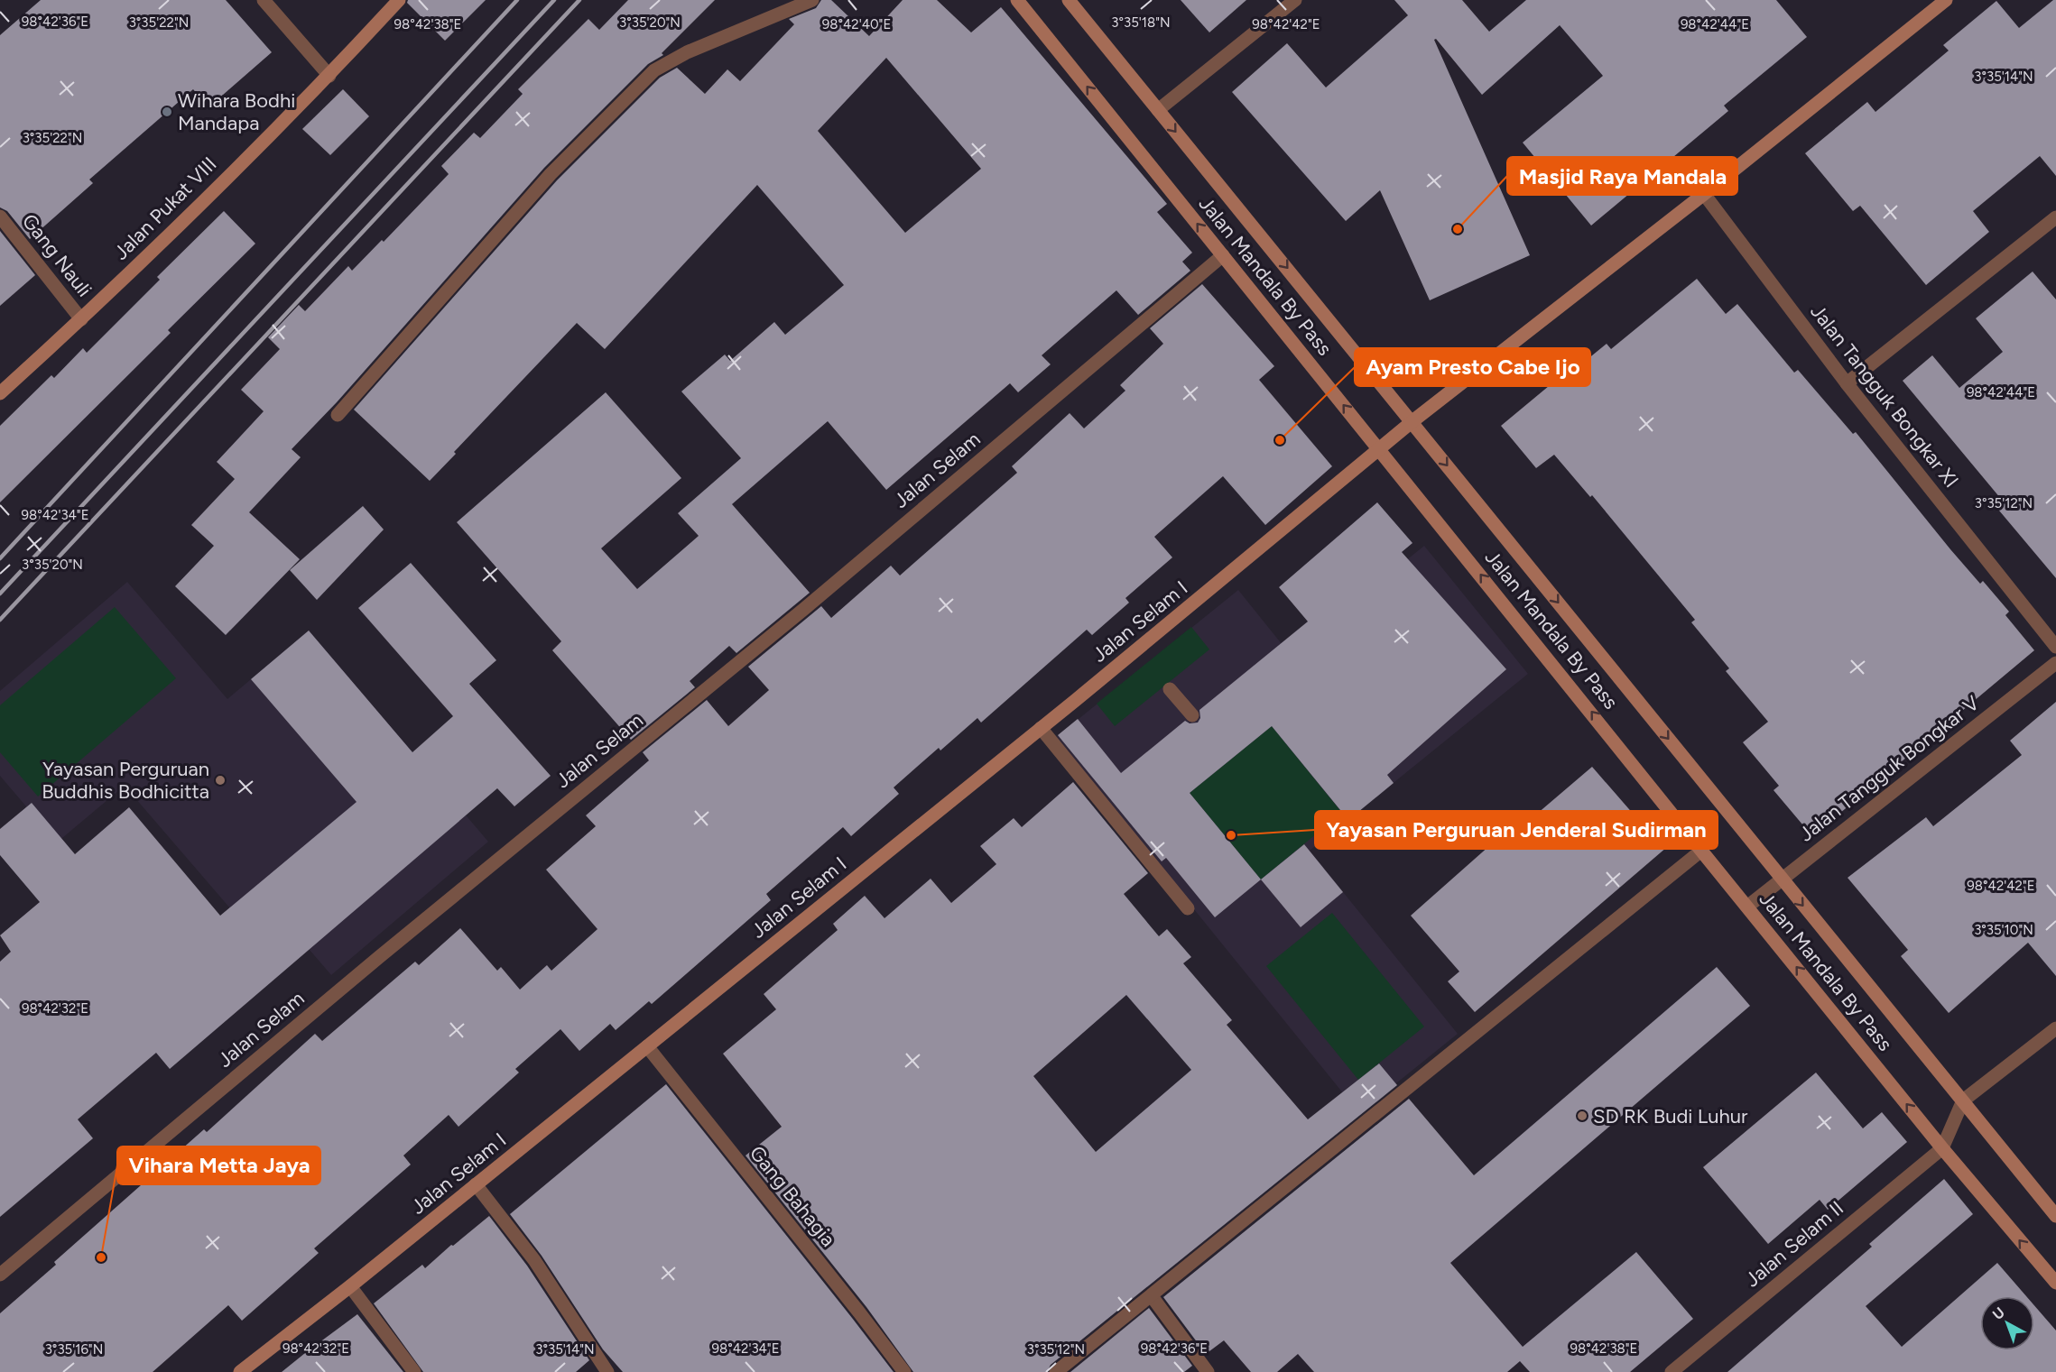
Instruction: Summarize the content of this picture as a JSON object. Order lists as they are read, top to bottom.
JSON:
{
  "streets": {
    "street": [
      "Jalan Pukat VIII",
      "Gang Nauli",
      "Jalan Mandala By Pass",
      "Jalan Tangguk Bongkar XI",
      "Jalan Selam",
      "Jalan Selam I",
      "Jalan Tangguk Bongkar V",
      "Gang Bahagia",
      "Jalan Selam II"
    ]
  },
  "crossings": [
    ["Jalan Pukat VIII", "Gang Nauli"],
    ["Jalan Mandala By Pass", "Jalan Selam"],
    ["Jalan Mandala By Pass", "Jalan Selam I"],
    ["Jalan Mandala By Pass", "Jalan Tangguk Bongkar V"],
    ["Jalan Mandala By Pass", "Jalan Selam II"],
    ["Jalan Tangguk Bongkar XI", "Jalan Selam I"],
    ["Jalan Selam I", "Gang Bahagia"]
  ],
  "places": [
    "Wihara Bodhi Mandapa",
    "Masjid Raya Mandala",
    "Ayam Presto Cabe Ijo",
    "Yayasan Perguruan Buddhis Bodhicitta",
    "Yayasan Perguruan Jenderal Sudirman",
    "SD RK Budi Luhur",
    "Vihara Metta Jaya"
  ],
  "north": "top left",
  "coordinates": [
    "98°42'36\"E",
    "3°35'22\"N",
    "3°35'20\"N",
    "3°35'18\"N",
    "98°42'38\"E",
    "98°42'40\"E",
    "98°42'42\"E",
    "98°42'44\"E",
    "3°35'14\"N",
    "3°35'12\"N",
    "98°42'34\"E",
    "3°35'10\"N",
    "98°42'32\"E",
    "3°35'16\"N"
  ]
}
